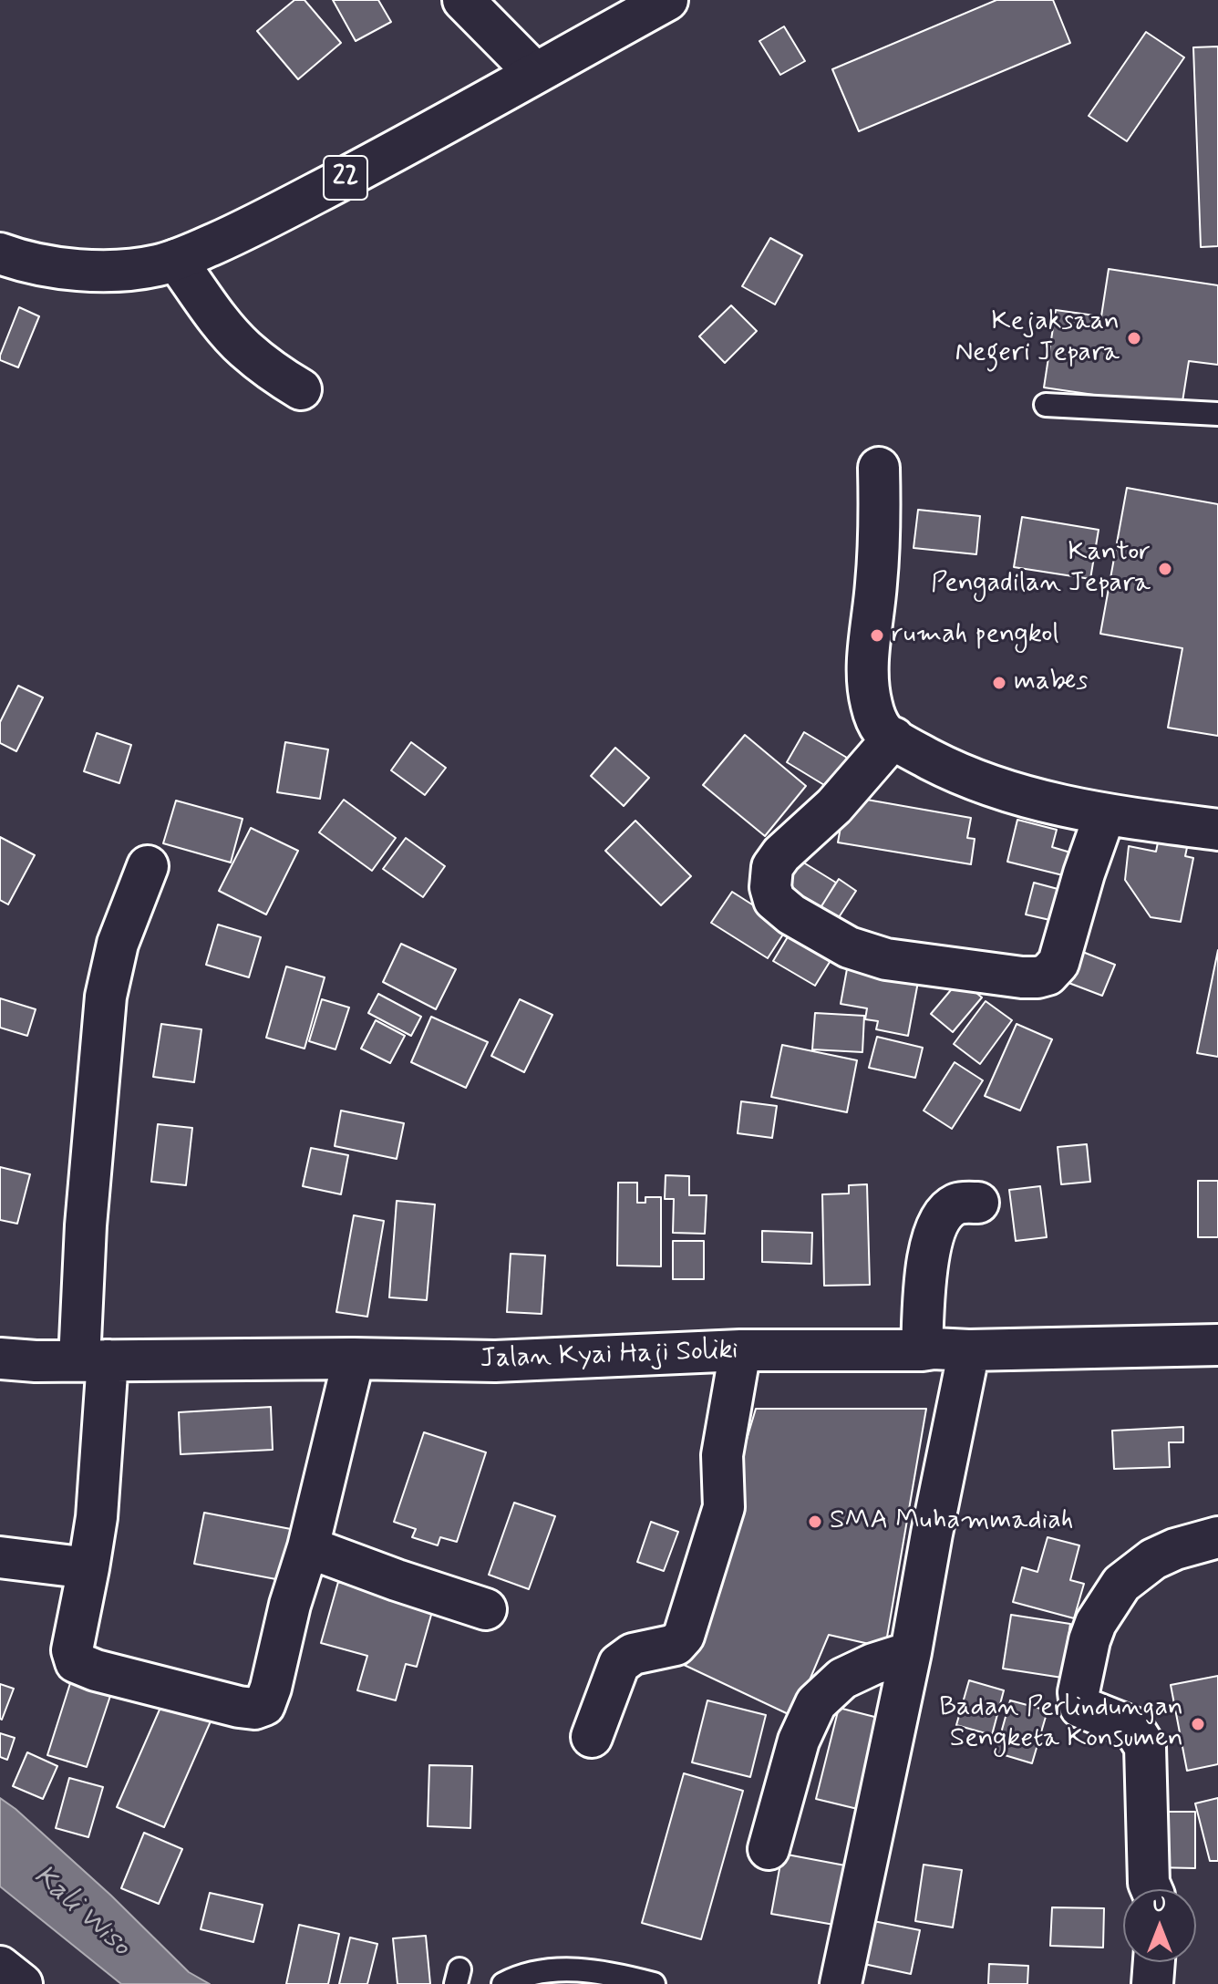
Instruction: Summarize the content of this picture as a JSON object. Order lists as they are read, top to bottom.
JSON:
{
  "streets": {
    "main road": ["22", "Jalan Kyai Haji Soliki"]
  },
  "water": ["Kali Wiso"],
  "places": [
    "Kejaksaan Negeri Jepara",
    "Kantor Pengadilan Jepara",
    "rumah pengkol",
    "mabes",
    "SMA Muhammadiah",
    "Badan Perlindungan Sengketa Konsumen"
  ],
  "north": "top"
}
